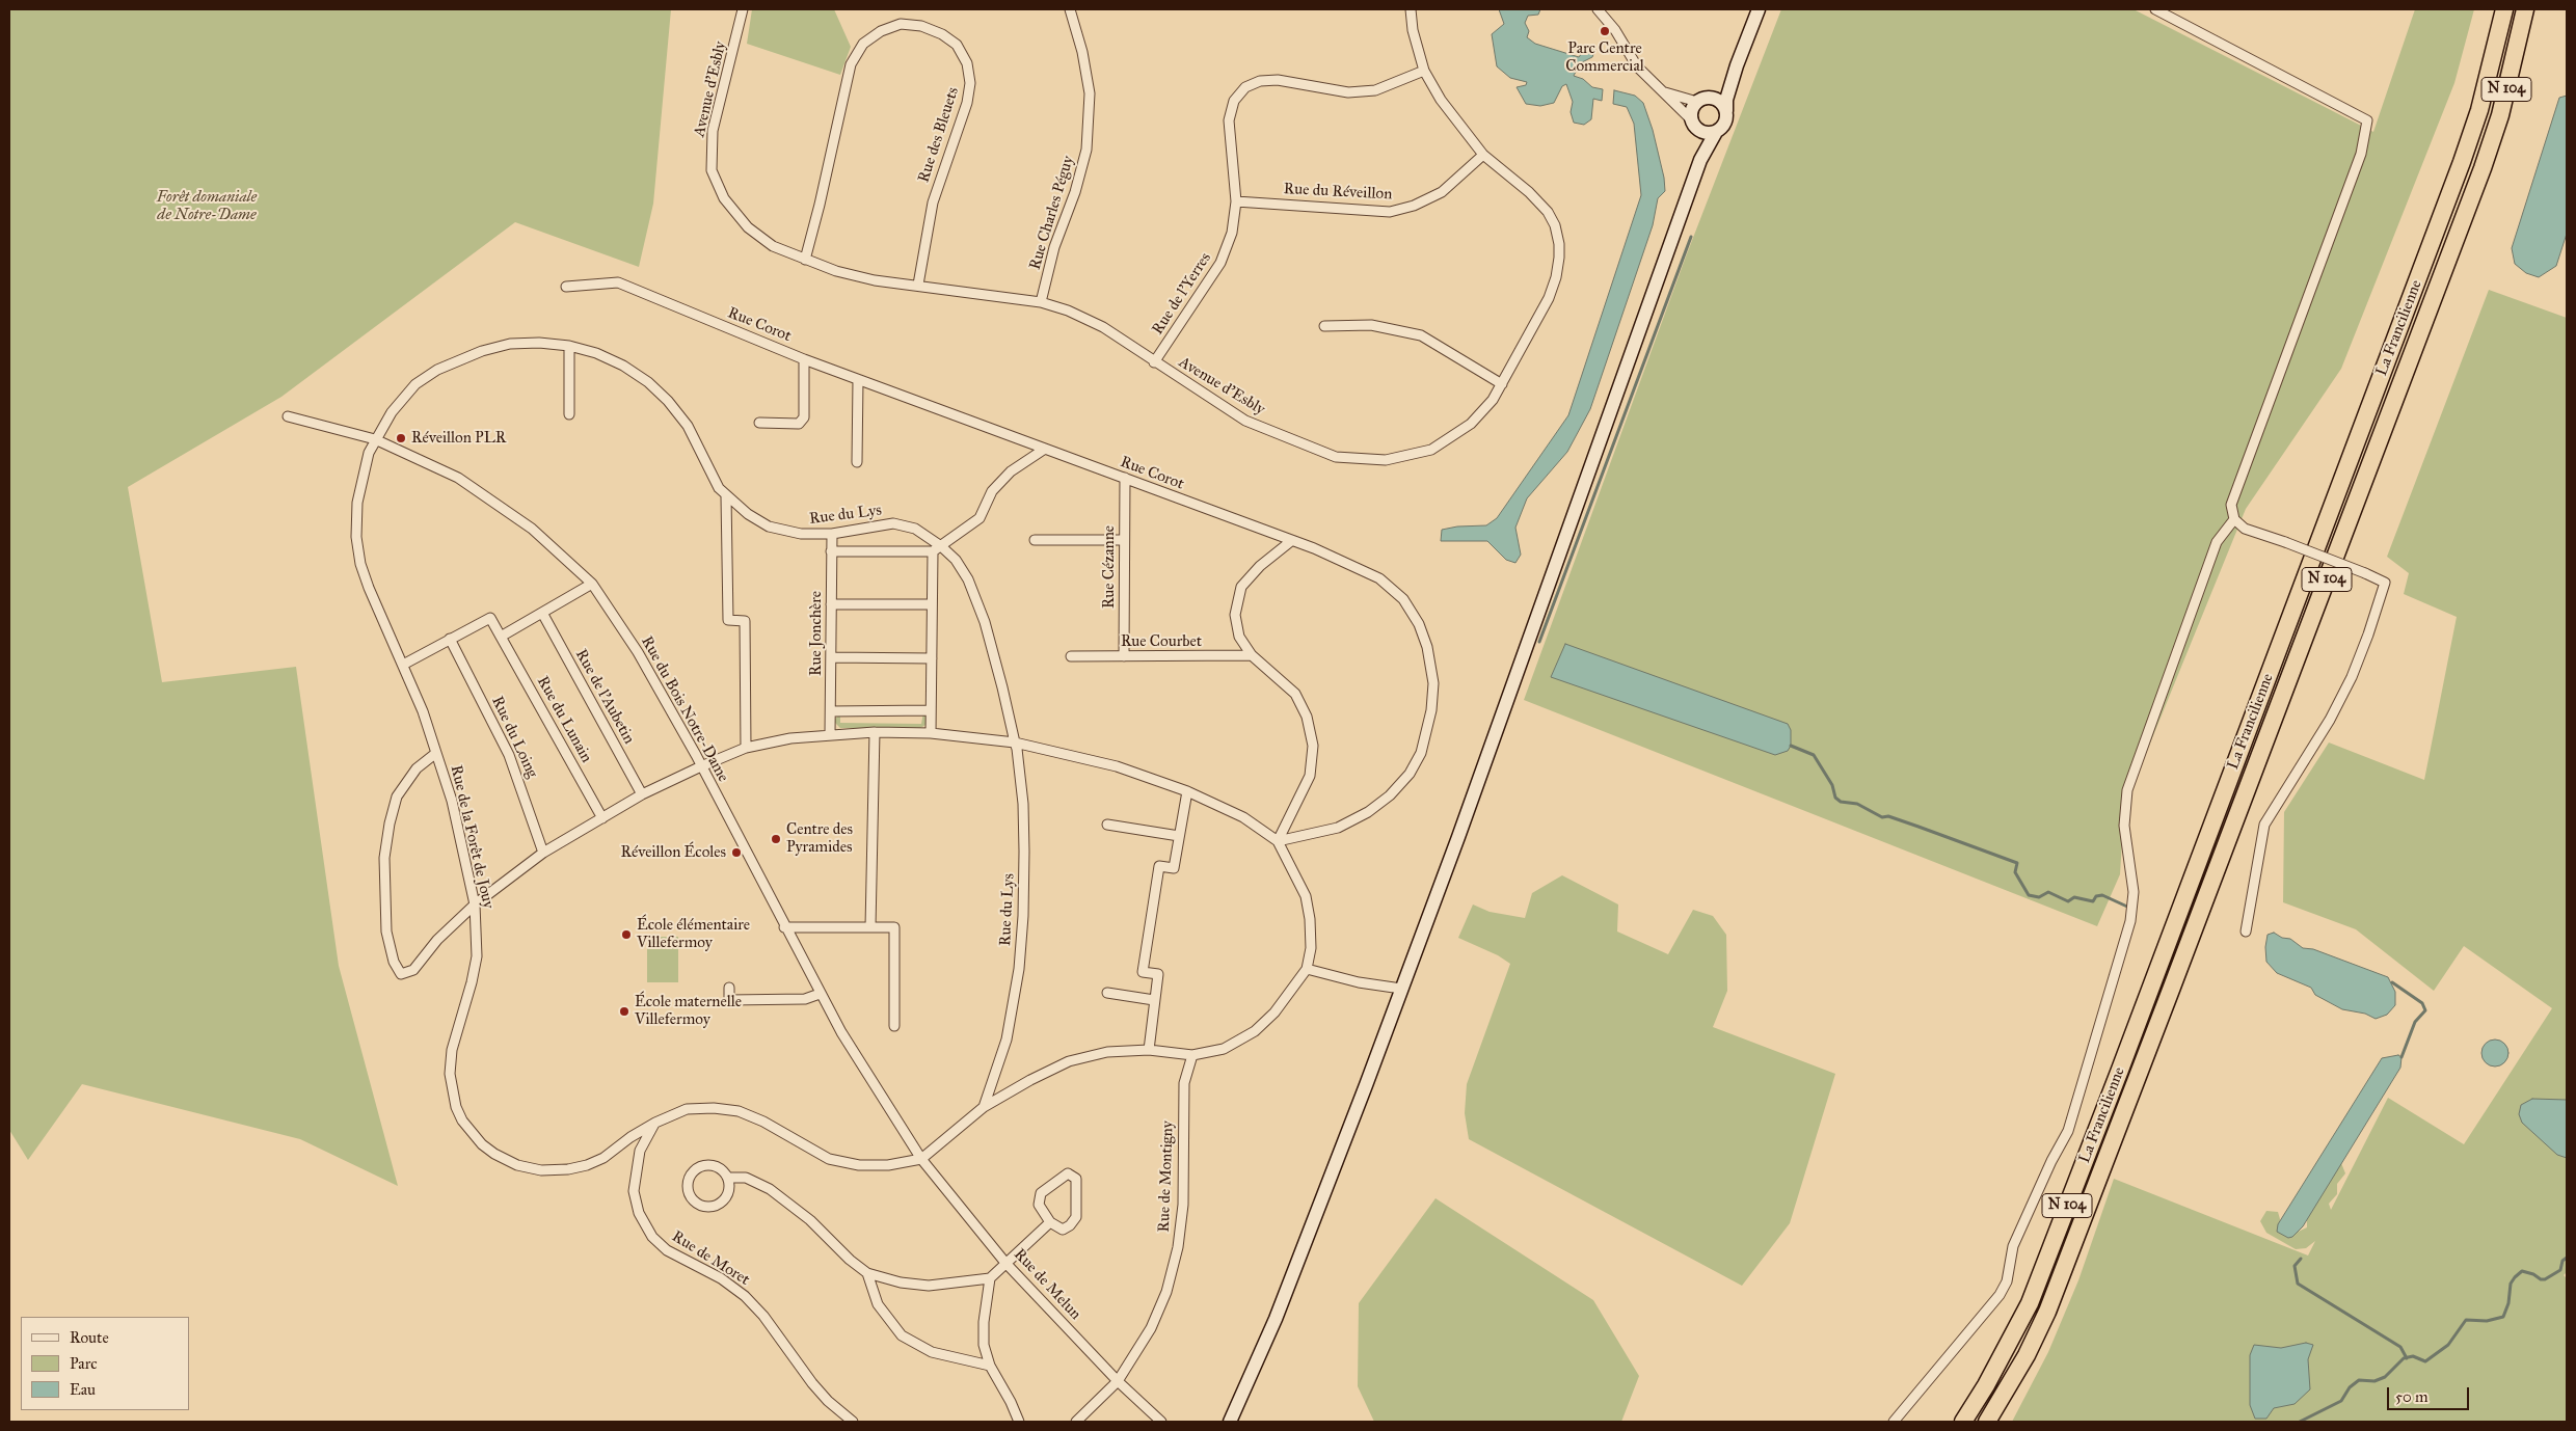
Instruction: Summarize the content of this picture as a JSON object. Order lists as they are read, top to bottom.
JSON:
{
  "streets": {
    "highway": ["N 104", "La Francilienne"],
    "street": [
      "Avenue d'Esbly",
      "Rue des Bleuets",
      "Rue du Réveillon",
      "Rue Charles Péguy",
      "Rue de l'Yerres",
      "Rue Corot",
      "Rue du Lys",
      "Rue Cézanne",
      "Rue Jonchère",
      "Rue Courbet",
      "Rue de l'Aubetin",
      "Rue du Bois Notre-Dame",
      "Rue du Lunain",
      "Rue du Loing",
      "Rue de la Forêt de Jouy",
      "Rue de Montigny",
      "Rue de Moret",
      "Rue de Melun"
    ]
  },
  "crossings": [
    ["Avenue d'Esbly", "Rue des Bleuets"],
    ["Avenue d'Esbly", "Rue du Réveillon"],
    ["Avenue d'Esbly", "Rue Charles Péguy"],
    ["Avenue d'Esbly", "Rue de l'Yerres"],
    ["Rue du Réveillon", "Rue de l'Yerres"],
    ["Rue Corot", "Rue Cézanne"],
    ["Rue du Lys", "Rue Jonchère"],
    ["Rue du Lys", "Rue du Bois Notre-Dame"],
    ["Rue du Lys", "Rue de la Forêt de Jouy"],
    ["Rue Cézanne", "Rue Courbet"],
    ["Rue du Bois Notre-Dame", "Rue de la Forêt de Jouy"],
    ["Rue du Bois Notre-Dame", "Rue de Melun"],
    ["Rue du Lunain", "Rue du Loing"],
    ["Rue de la Forêt de Jouy", "Rue de Moret"],
    ["Rue de la Forêt de Jouy", "Rue de Melun"],
    ["Rue de Montigny", "Rue de Melun"]
  ],
  "parks": ["Forêt domaniale de Notre-Dame"],
  "places": [
    "Parc Centre Commercial",
    "Réveillon PLR",
    "Centre des Pyramides",
    "Réveillon Écoles",
    "École élémentaire Villefermoy",
    "École maternelle Villefermoy"
  ],
  "legend": ["Route", "Parc", "Eau"],
  "scale_bar": "50 m"
}
